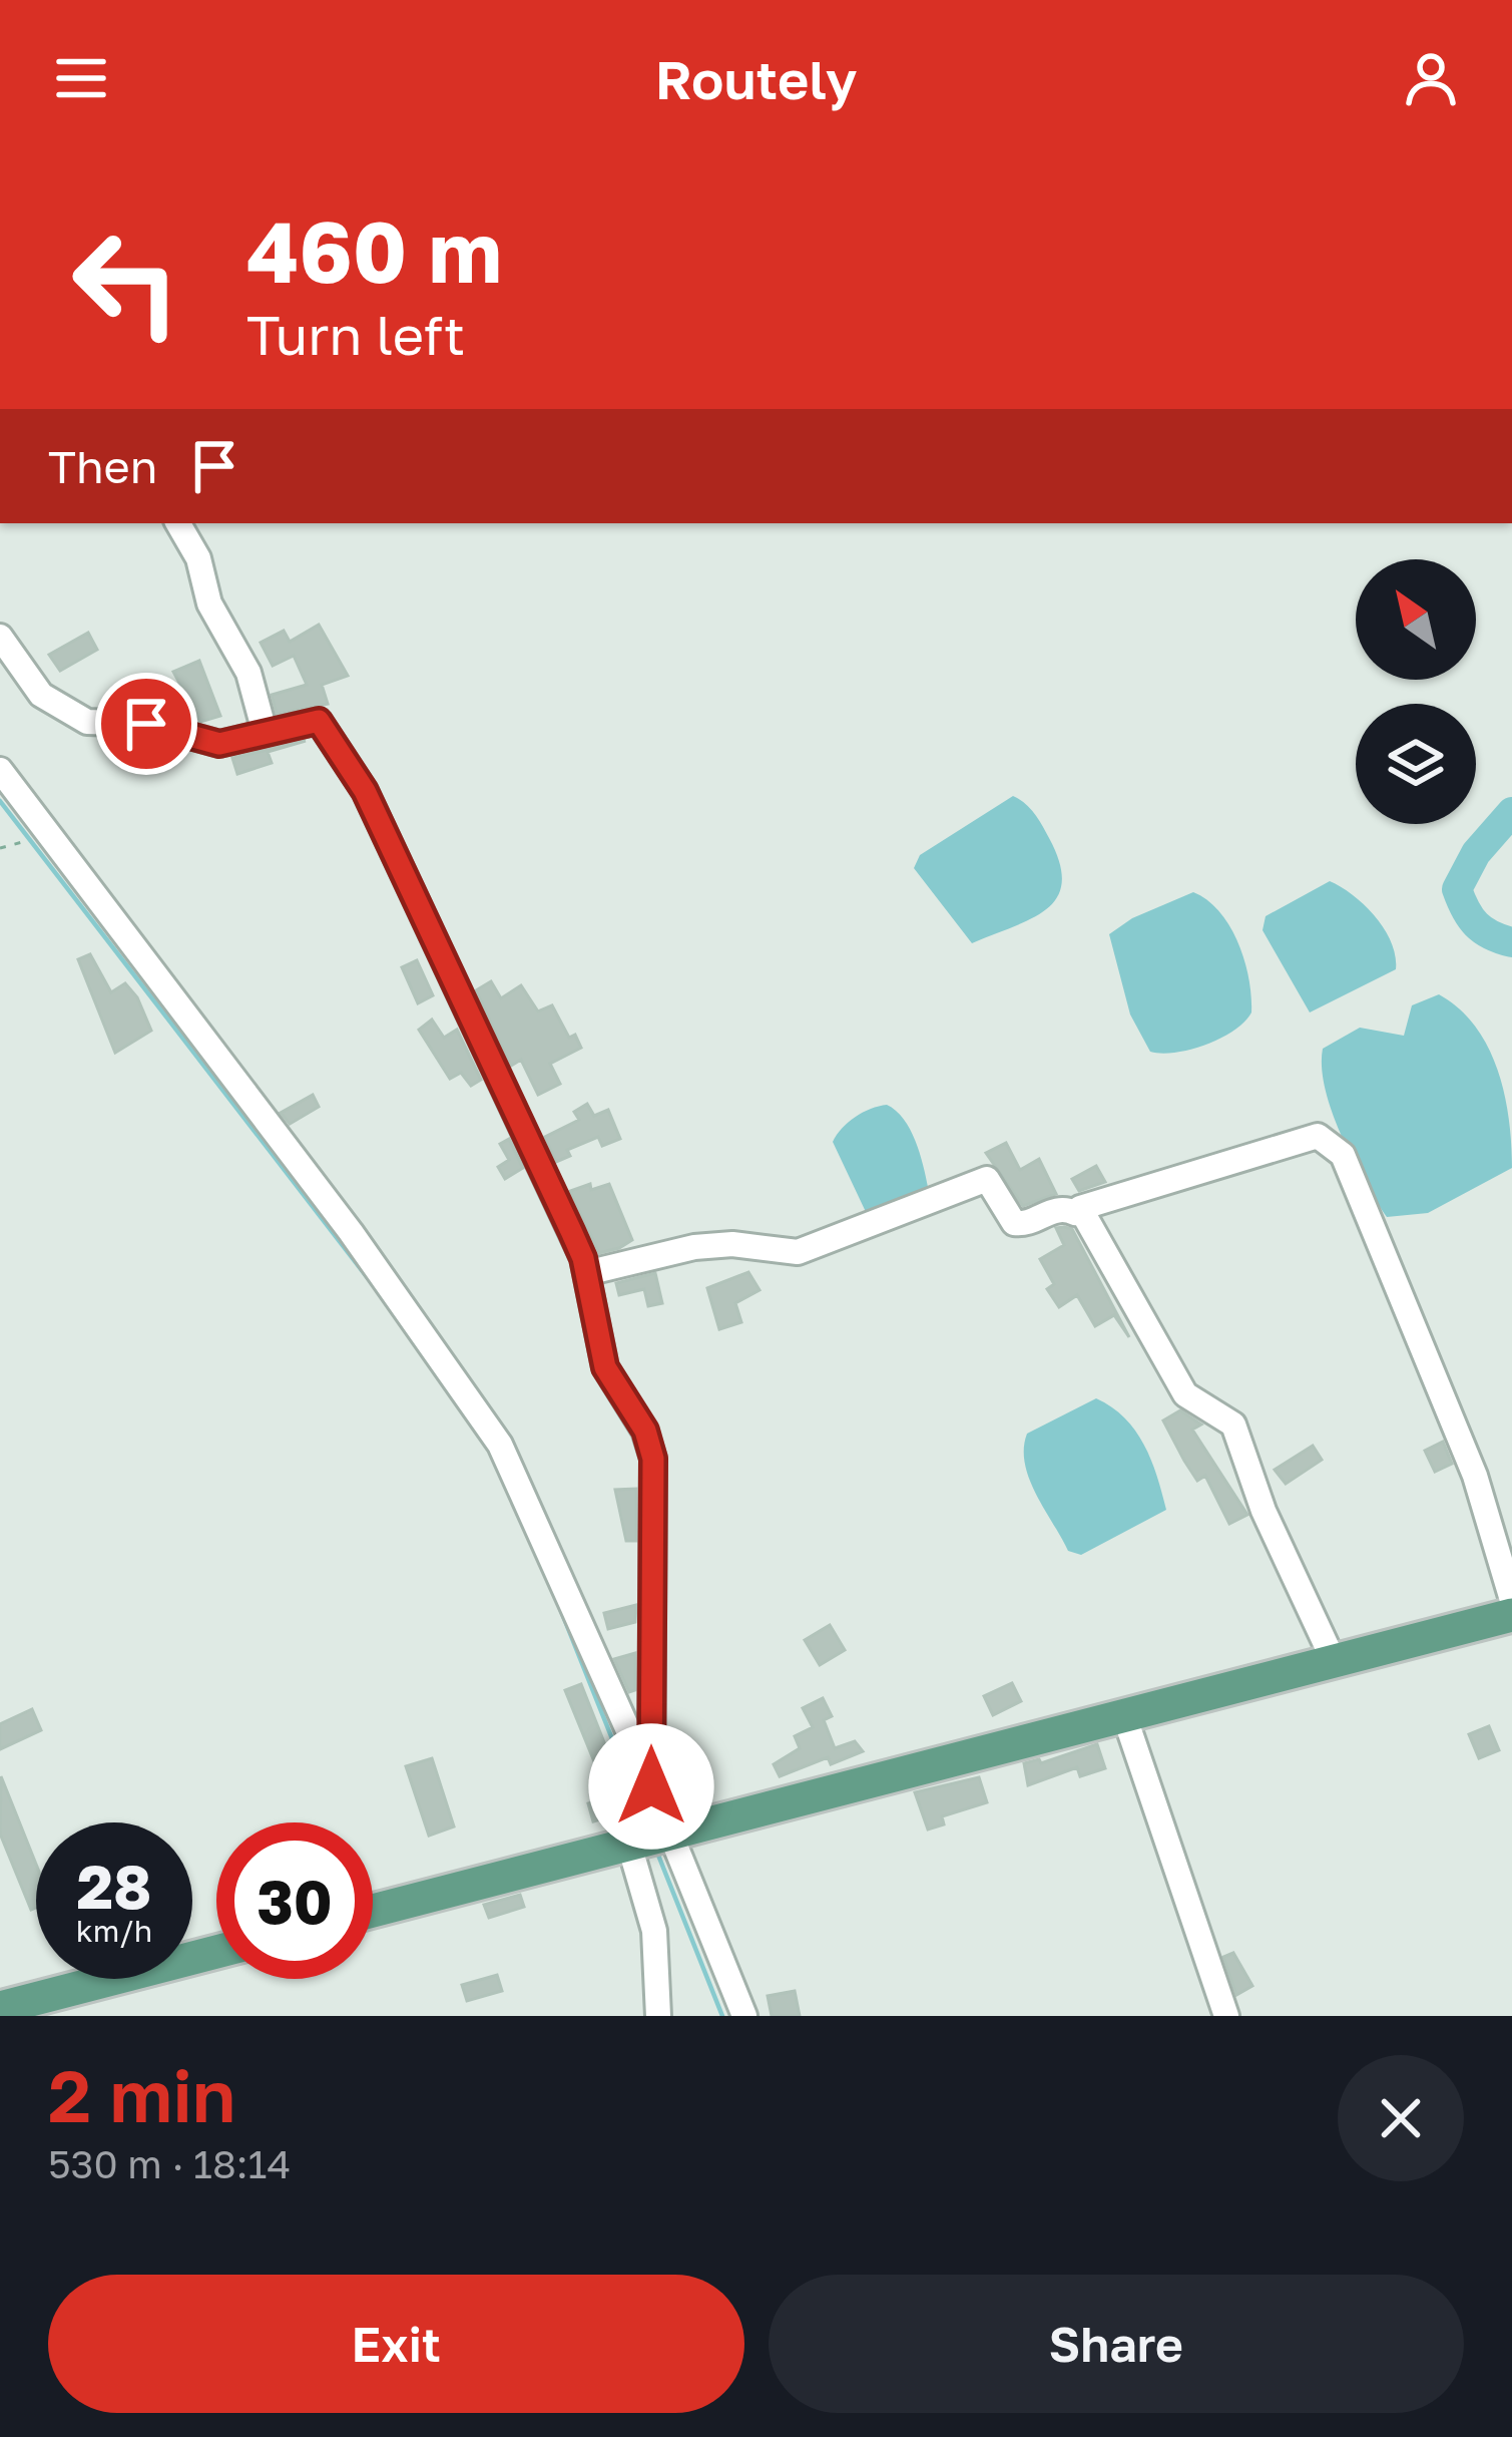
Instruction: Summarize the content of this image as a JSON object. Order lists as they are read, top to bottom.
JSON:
{
  "north": "top left",
  "page": {
    "header": "Routely",
    "turn": ["460 m", "Turn left"],
    "then": "Then",
    "speed": "28 km/h",
    "limit": "30",
    "heading": ["2 min", "530 m · 18:14"],
    "buttons": ["Exit", "Share"]
  }
}
